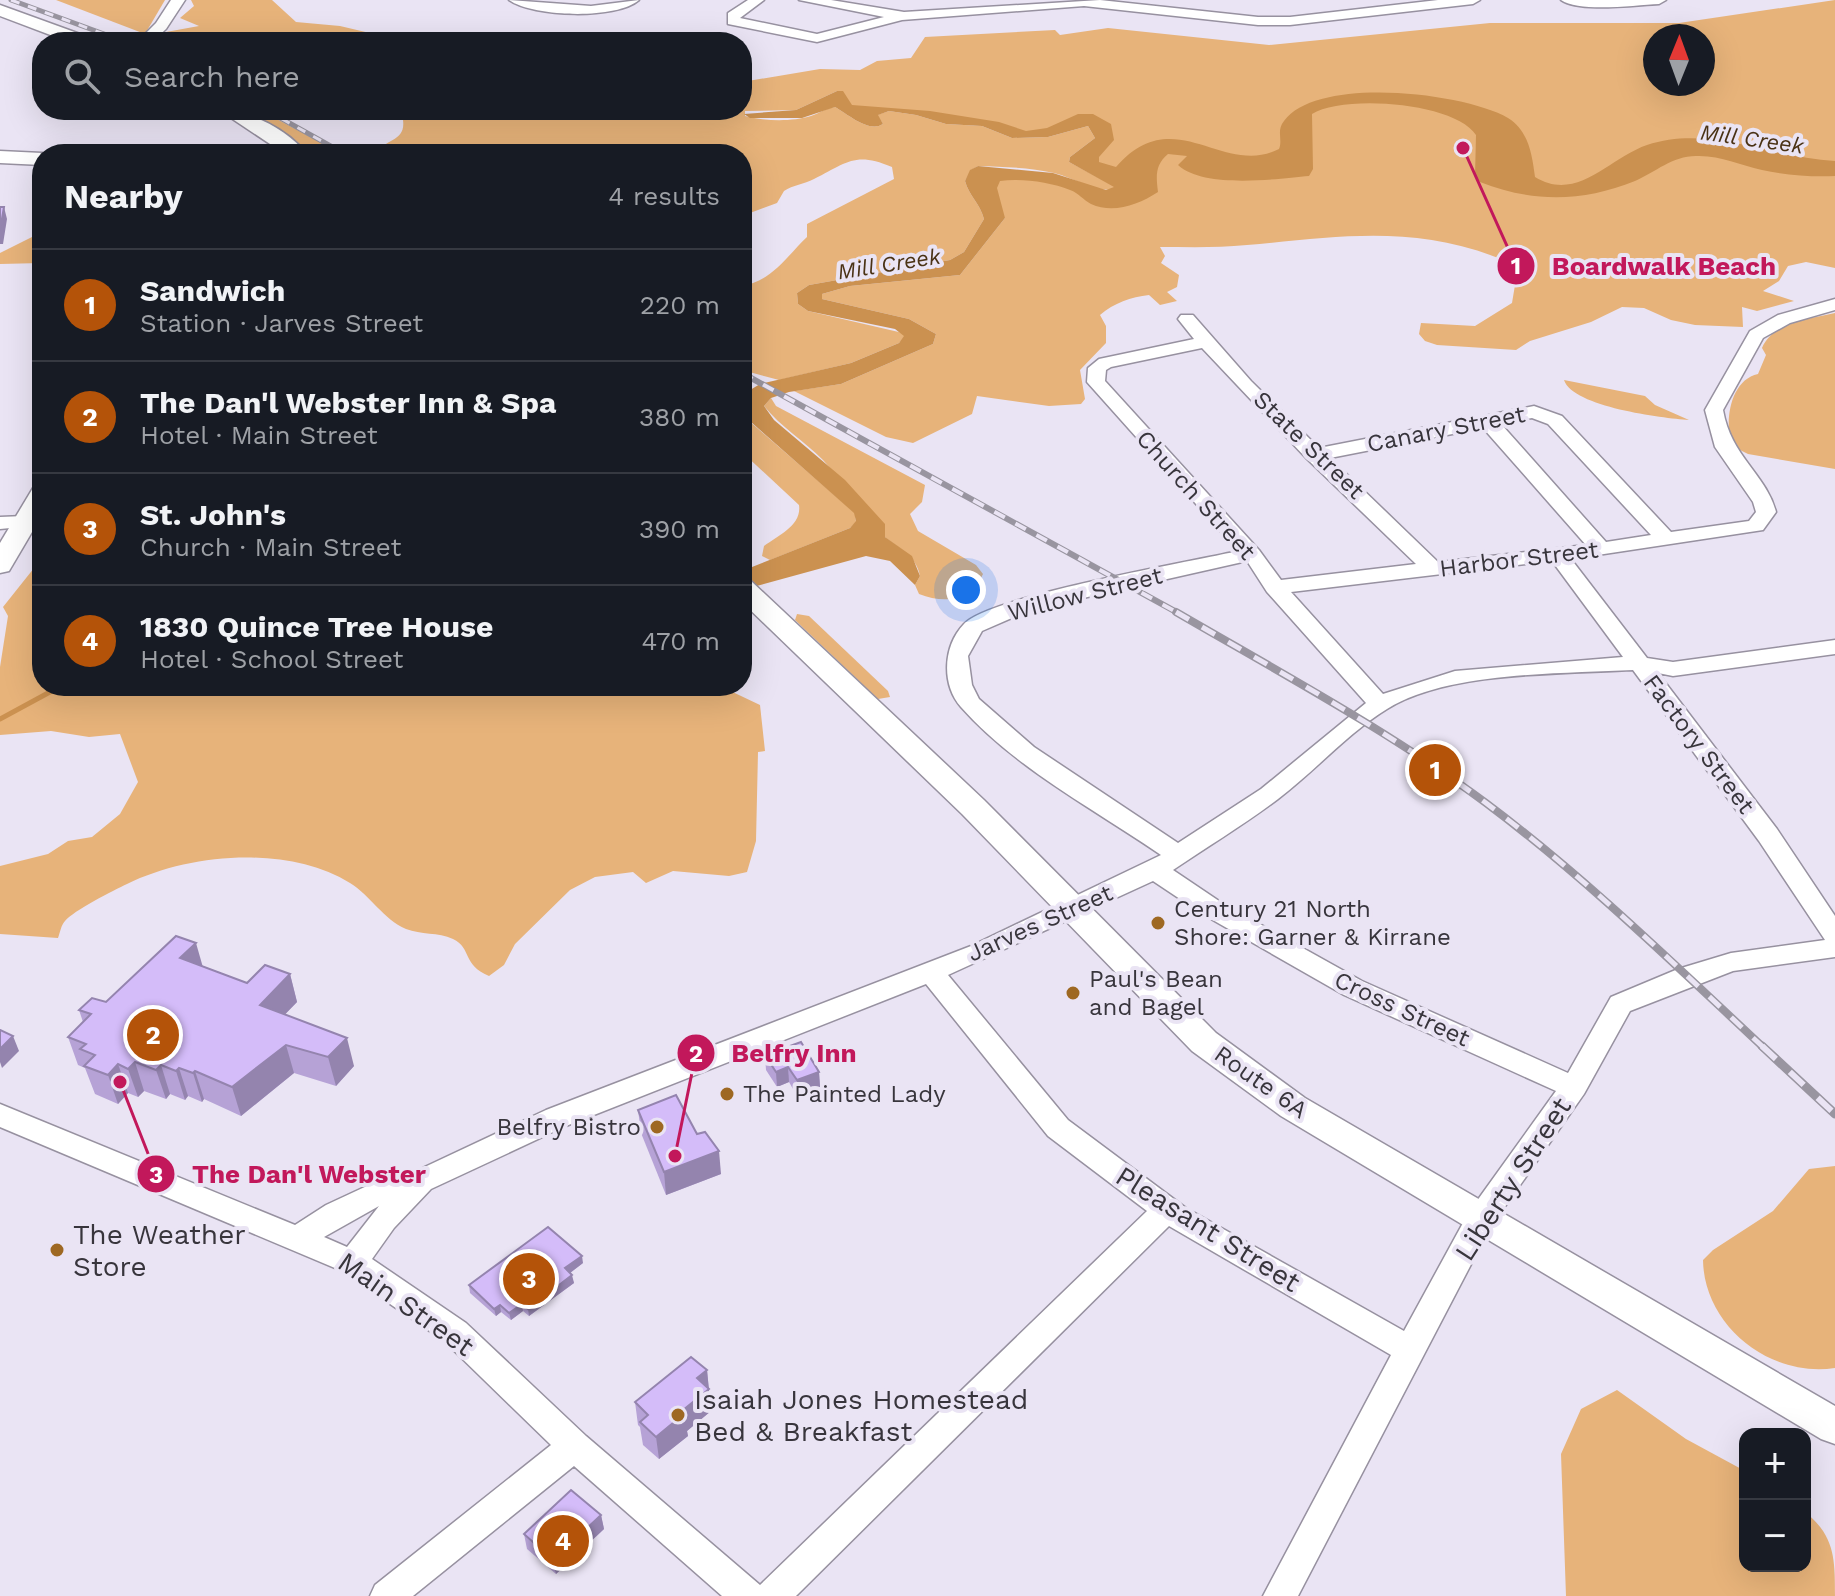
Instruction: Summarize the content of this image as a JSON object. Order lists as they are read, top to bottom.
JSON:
{
  "streets": {
    "main road": ["Route 6A"],
    "street": [
      "Canary Street",
      "State Street",
      "Church Street",
      "Harbor Street",
      "Willow Street",
      "Factory Street",
      "Jarves Street",
      "Cross Street",
      "Liberty Street",
      "Pleasant Street",
      "Main Street"
    ]
  },
  "crossings": [
    ["Canary Street", "State Street"],
    ["Canary Street", "Harbor Street"],
    ["State Street", "Church Street"],
    ["State Street", "Harbor Street"],
    ["Church Street", "Harbor Street"],
    ["Church Street", "Willow Street"],
    ["Church Street", "Jarves Street"],
    ["Harbor Street", "Factory Street"],
    ["Willow Street", "Jarves Street"],
    ["Factory Street", "Jarves Street"],
    ["Jarves Street", "Cross Street"],
    ["Jarves Street", "Route 6A"],
    ["Jarves Street", "Pleasant Street"],
    ["Jarves Street", "Main Street"],
    ["Cross Street", "Liberty Street"],
    ["Route 6A", "Liberty Street"],
    ["Liberty Street", "Pleasant Street"]
  ],
  "water": ["Mill Creek"],
  "places": [
    "Boardwalk Beach",
    "Century 21 North Shore: Garner & Kirrane",
    "Paul's Bean and Bagel",
    "The Dan'l Webster",
    "The Painted Lady",
    "Belfry Bistro",
    "Belfry Inn",
    "The Weather Store",
    "Isaiah Jones Homestead Bed & Breakfast"
  ],
  "north": "top",
  "page": {
    "search": "Search here",
    "heading": ["Nearby", "4 results"],
    "list": [
      {
        "mark": "1",
        "name": "Sandwich",
        "note": "Station · Jarves Street",
        "value": "220 m"
      },
      {
        "mark": "2",
        "name": "The Dan'l Webster Inn & Spa",
        "note": "Hotel · Main Street",
        "value": "380 m"
      },
      {
        "mark": "3",
        "name": "St. John's",
        "note": "Church · Main Street",
        "value": "390 m"
      },
      {
        "mark": "4",
        "name": "1830 Quince Tree House",
        "note": "Hotel · School Street",
        "value": "470 m"
      }
    ],
    "pins": [
      "1",
      "2",
      "3",
      "4"
    ],
    "map_buttons": ["+", "−"]
  }
}
